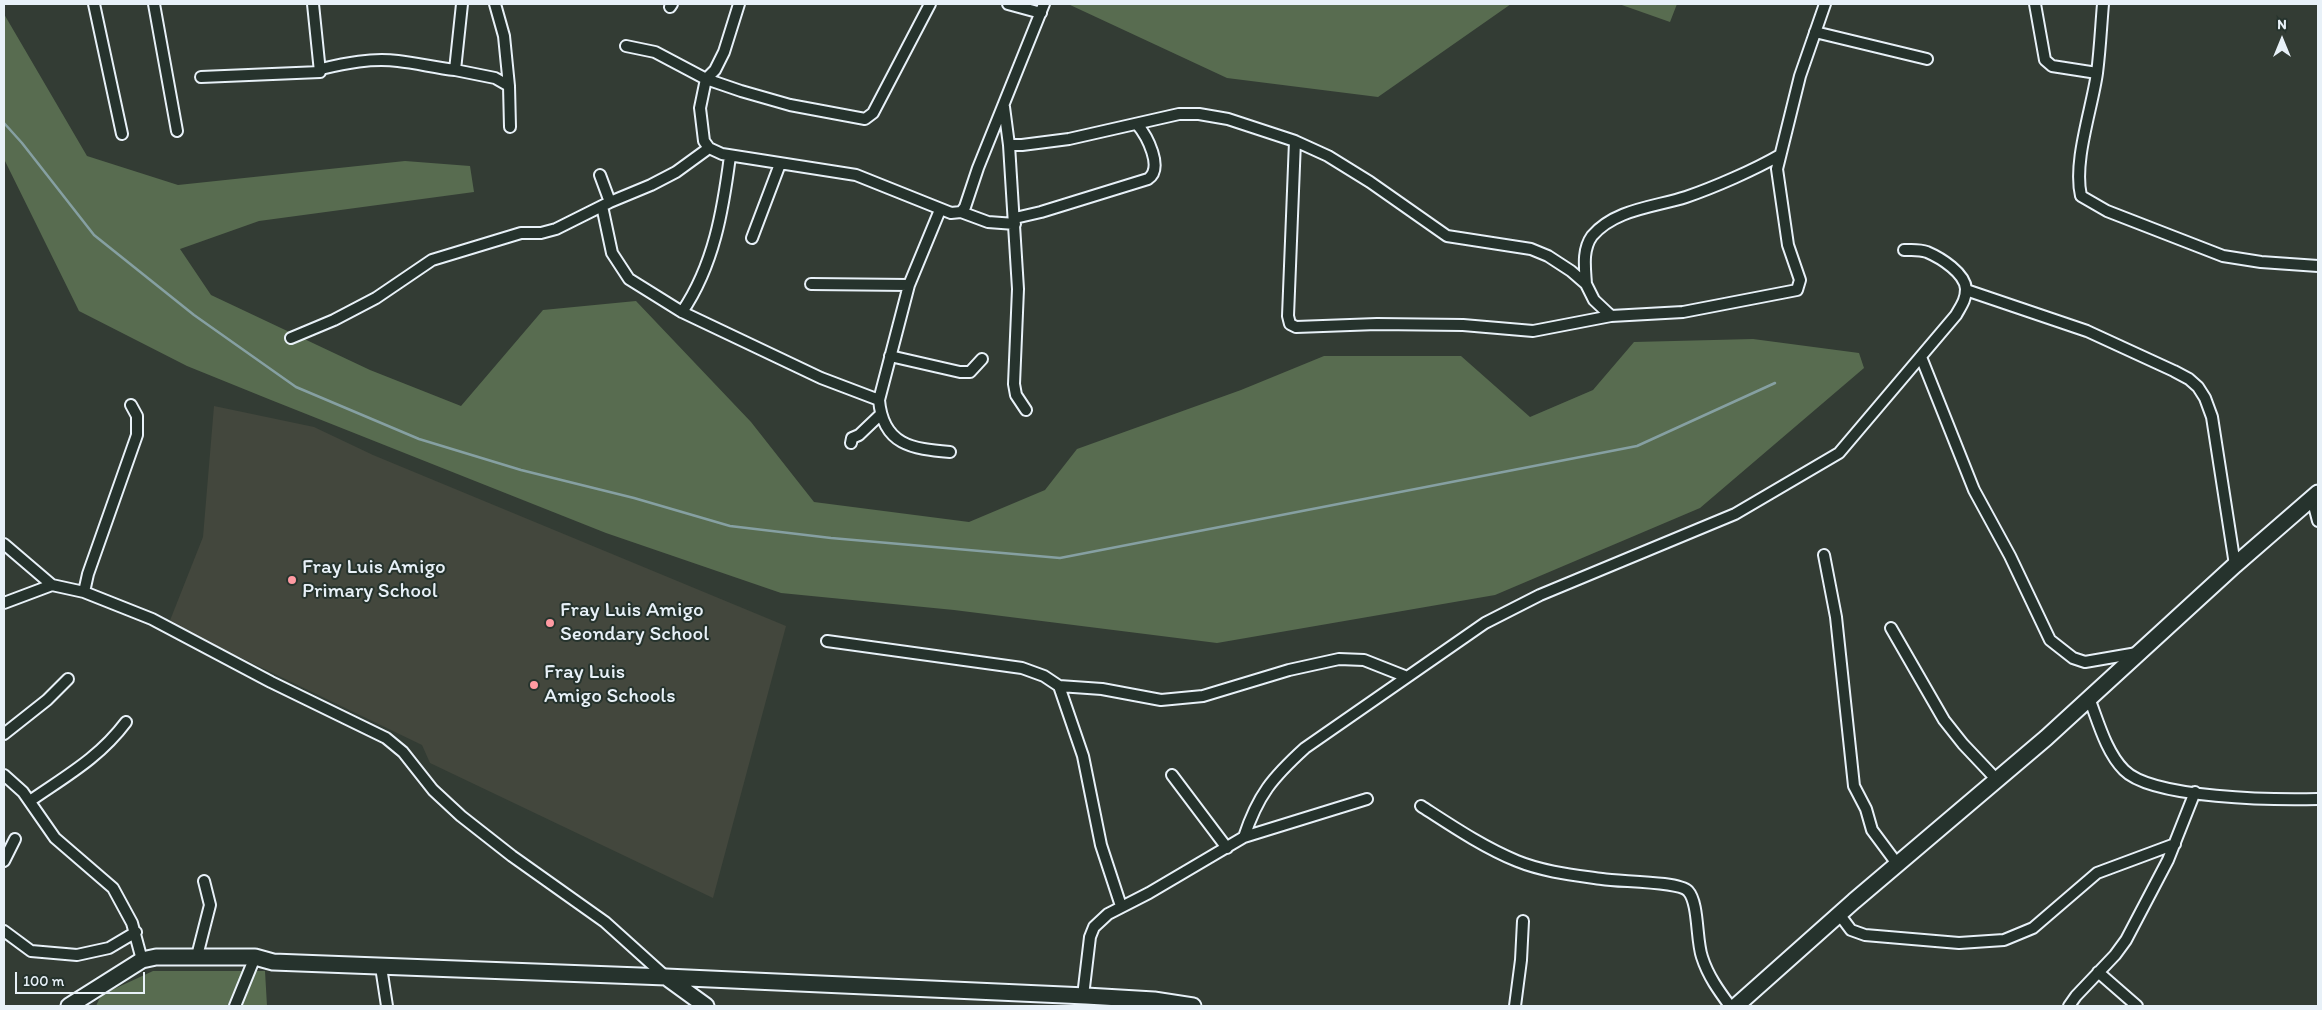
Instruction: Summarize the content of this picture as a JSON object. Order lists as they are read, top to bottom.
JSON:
{
  "places": ["Fray Luis Amigo Primary School", "Fray Luis Amigo Seondary School", "Fray Luis Amigo Schools"],
  "scale_bar": "100 m",
  "north": "top"
}
